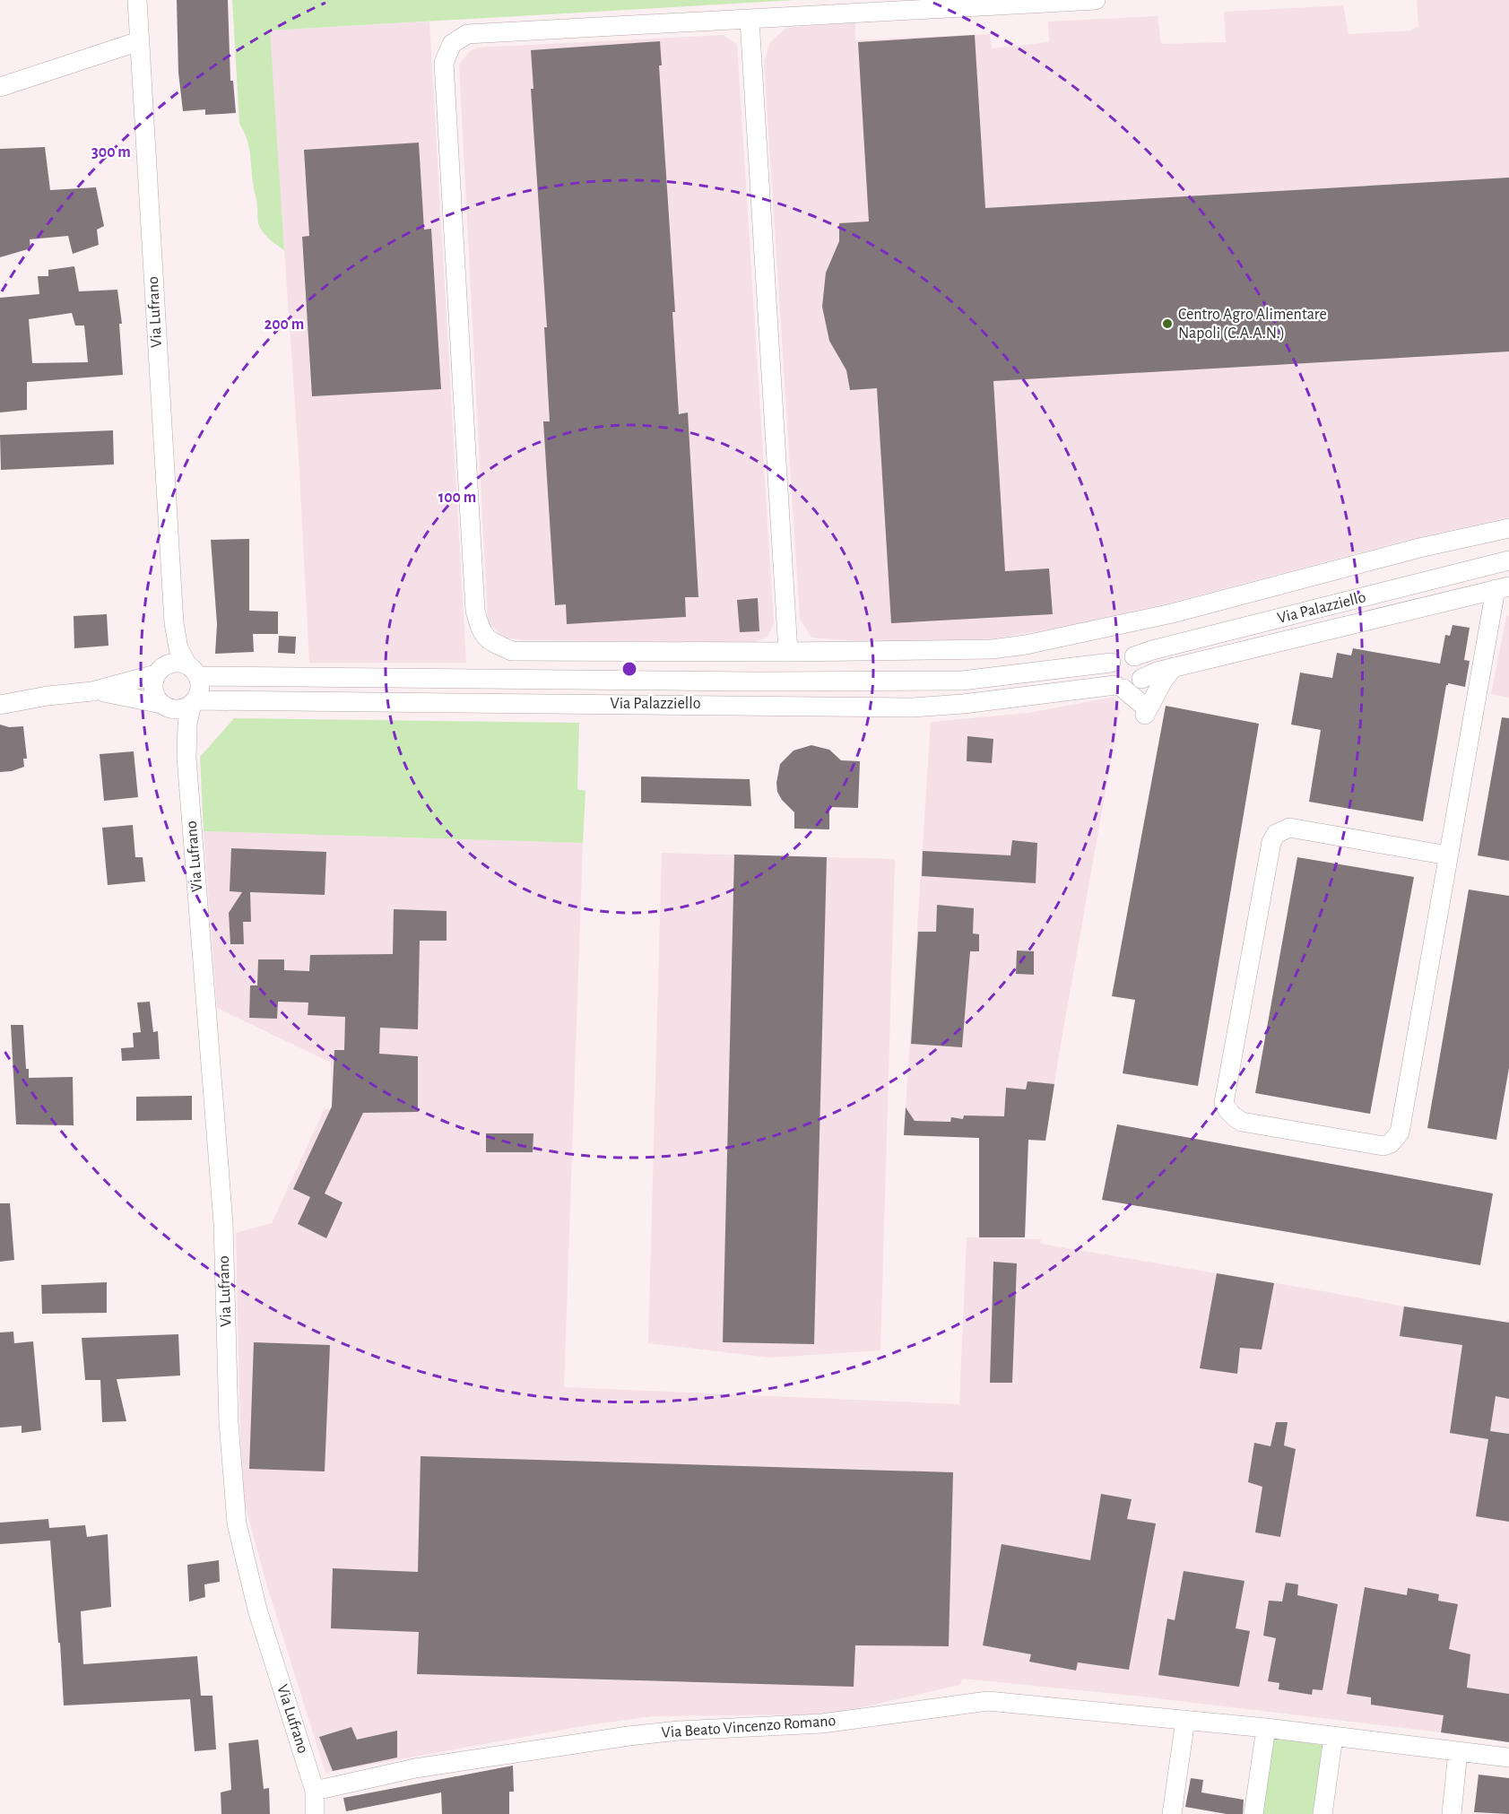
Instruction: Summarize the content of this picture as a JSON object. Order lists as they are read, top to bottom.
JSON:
{
  "streets": {
    "street": ["Via Lufrano", "Via Palazziello", "Via Beato Vincenzo Romano"]
  },
  "crossings": [
    ["Via Lufrano", "Via Palazziello"],
    ["Via Lufrano", "Via Beato Vincenzo Romano"]
  ],
  "places": ["Centro Agro Alimentare Napoli (C.A.A.N.)"],
  "rings": ["300 m", "200 m", "100 m"]
}
